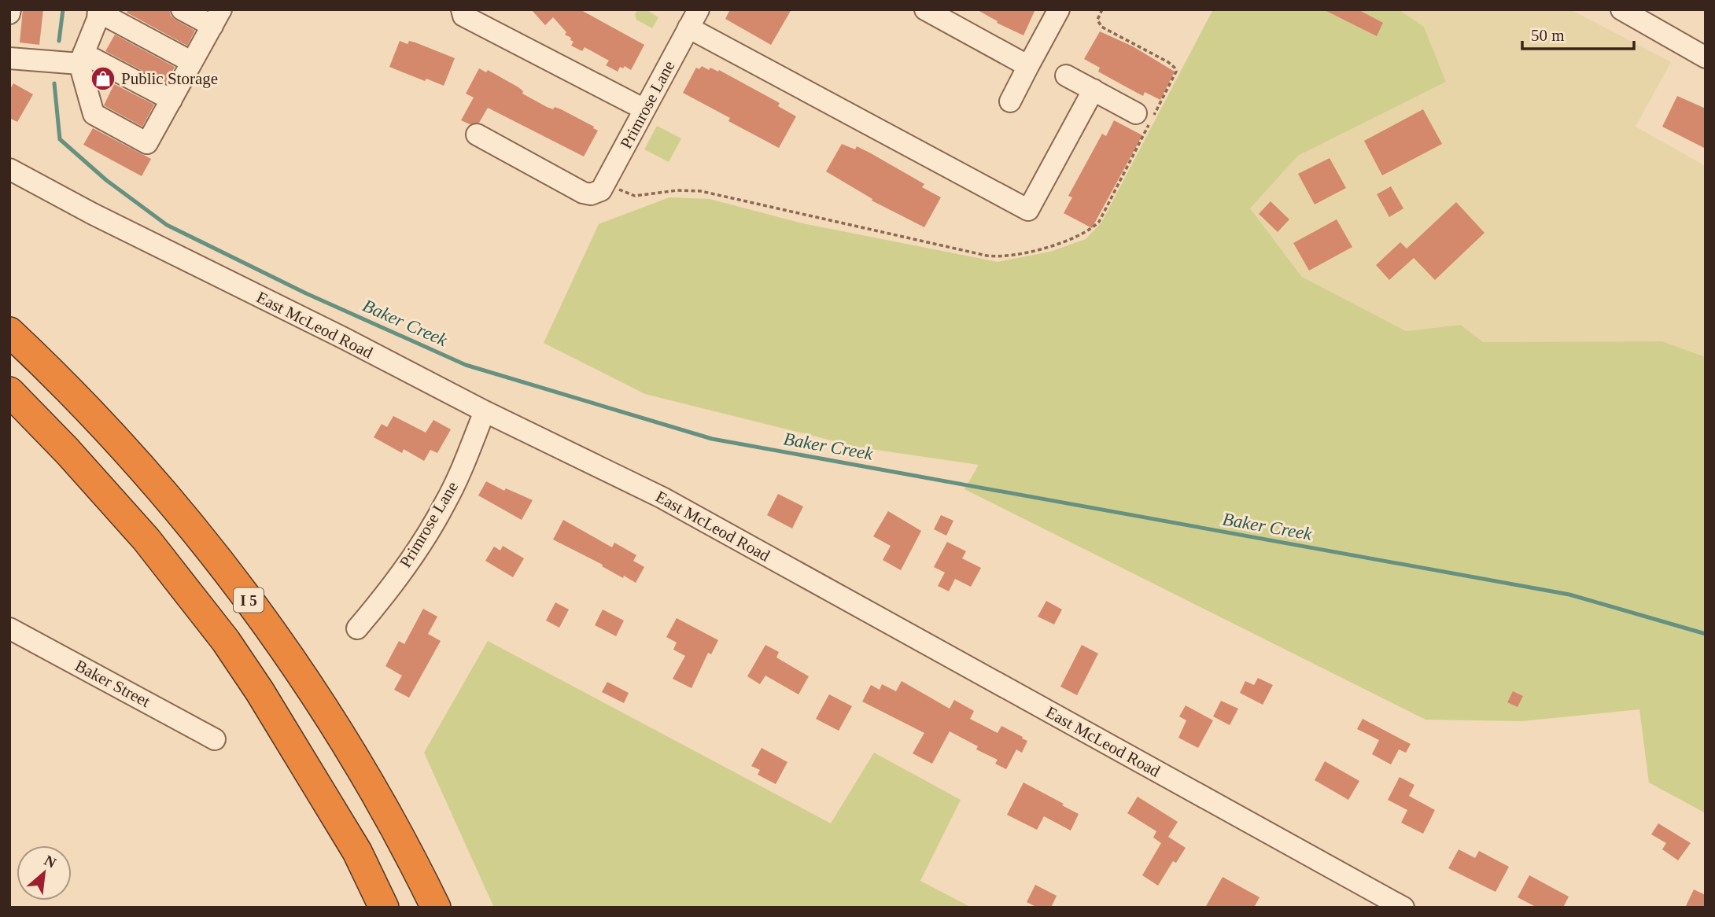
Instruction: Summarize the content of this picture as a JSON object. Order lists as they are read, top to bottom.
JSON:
{
  "streets": {
    "highway": ["I 5"],
    "street": ["Primrose Lane", "East McLeod Road", "Baker Street"]
  },
  "crossings": [
    ["Primrose Lane", "East McLeod Road"]
  ],
  "water": ["Baker Creek"],
  "places": {
    "shop": ["Public Storage"]
  },
  "scale_bar": "50 m",
  "north": "top right"
}
